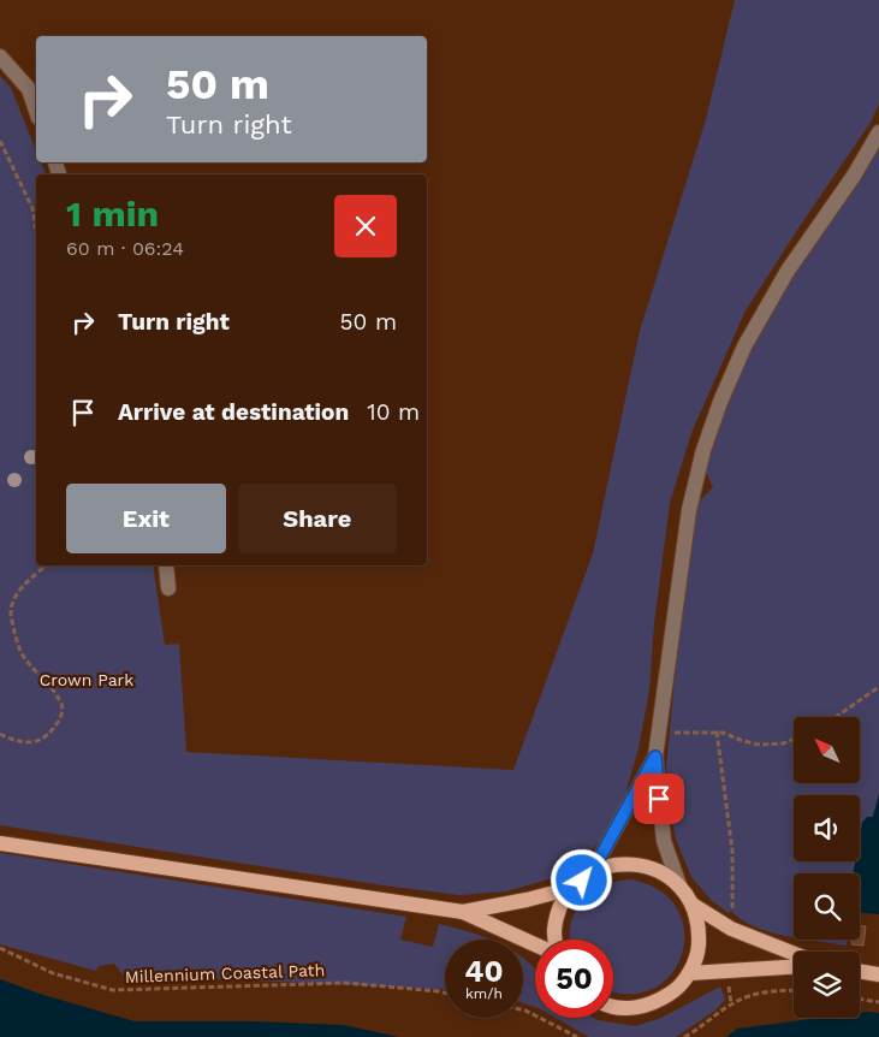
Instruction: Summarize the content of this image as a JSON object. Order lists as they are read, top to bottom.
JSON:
{
  "streets": {
    "path": ["Millennium Coastal Path"]
  },
  "parks": ["Crown Park"],
  "north": "top left",
  "page": {
    "turn": ["50 m", "Turn right"],
    "heading": ["1 min", "60 m · 06:24"],
    "list": [
      {
        "name": "Turn right",
        "value": "50 m"
      },
      {
        "name": "Arrive at destination",
        "value": "10 m"
      }
    ],
    "buttons": ["Exit", "Share"],
    "speed": "40 km/h",
    "limit": "50"
  }
}
